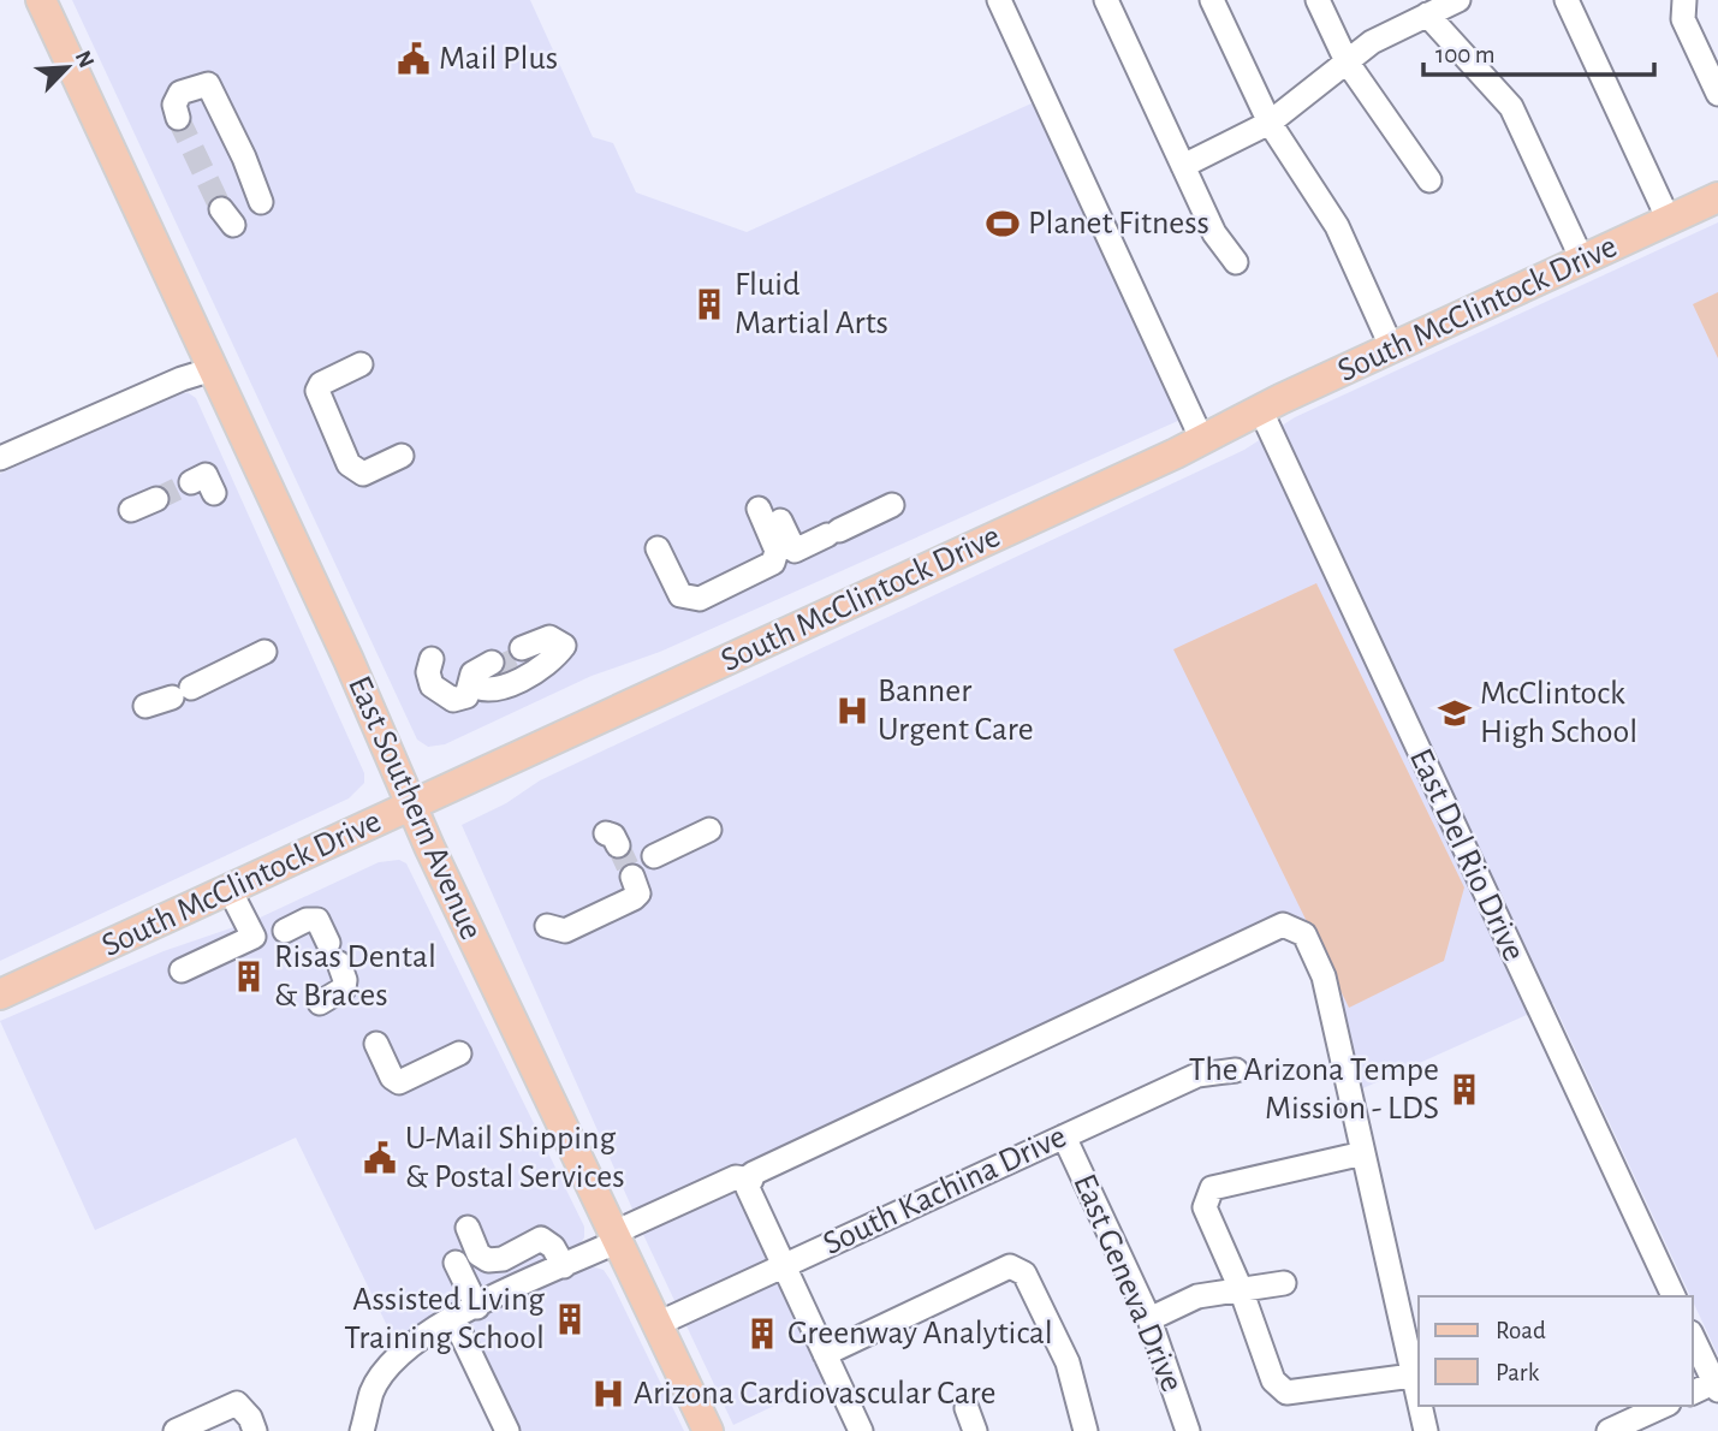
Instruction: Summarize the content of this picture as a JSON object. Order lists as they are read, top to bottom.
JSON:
{
  "streets": {
    "main road": ["South McClintock Drive", "East Southern Avenue"],
    "street": ["East Del Rio Drive", "South Kachina Drive", "East Geneva Drive"]
  },
  "crossings": [
    ["South McClintock Drive", "East Southern Avenue"],
    ["South McClintock Drive", "East Del Rio Drive"],
    ["East Southern Avenue", "South Kachina Drive"],
    ["South Kachina Drive", "East Geneva Drive"]
  ],
  "places": {
    "public building": ["Mail Plus", "U-Mail Shipping & Postal Services"],
    "sports": ["Planet Fitness"],
    "building": [
      "Fluid Martial Arts",
      "Risas Dental & Braces",
      "The Arizona Tempe Mission - LDS",
      "Assisted Living Training School",
      "Greenway Analytical"
    ],
    "hospital": ["Banner Urgent Care", "Arizona Cardiovascular Care"],
    "school or university": ["McClintock High School"]
  },
  "legend": ["Road", "Park"],
  "scale_bar": "100 m",
  "north": "top right"
}
